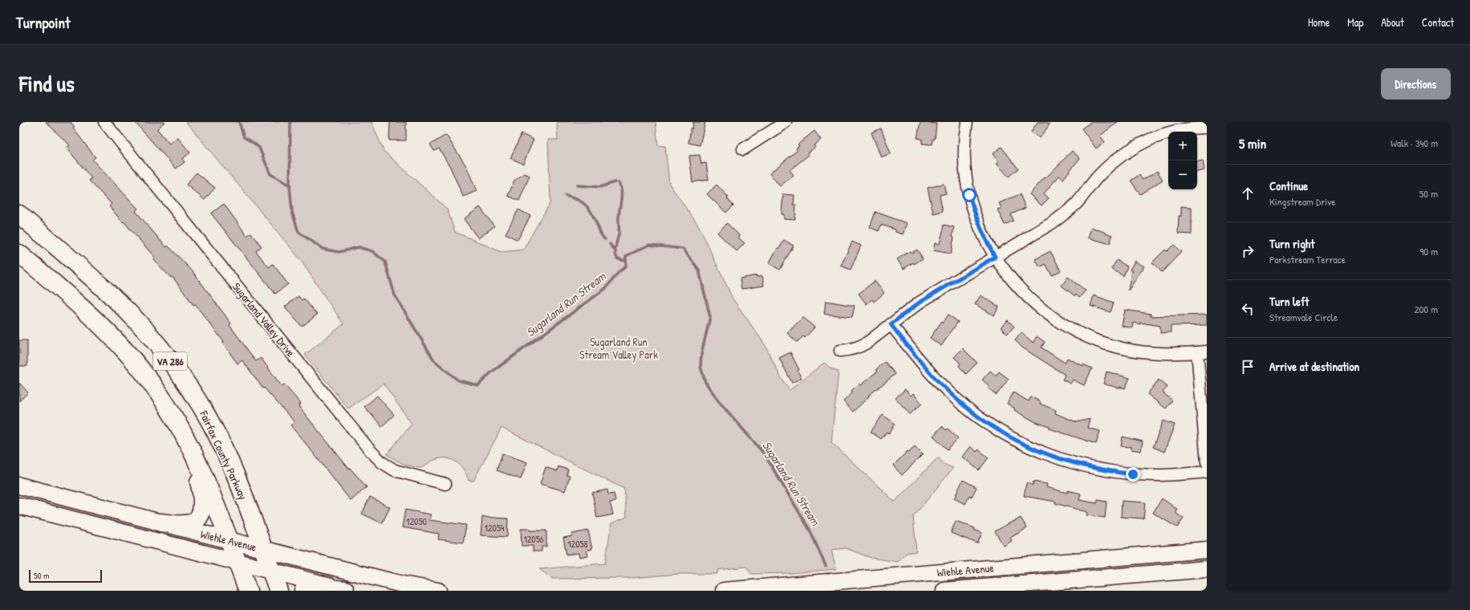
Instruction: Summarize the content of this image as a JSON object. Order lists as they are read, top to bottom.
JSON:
{
  "streets": {
    "highway": ["VA 286", "Fairfax County Parkway"],
    "main road": ["Wiehle Avenue"],
    "street": ["Sugarland Valley Drive"]
  },
  "crossings": [
    ["VA 286", "Wiehle Avenue"],
    ["Fairfax County Parkway", "Wiehle Avenue"]
  ],
  "water": ["Sugarland Run Stream"],
  "parks": ["Sugarland Run Stream Valley Park"],
  "house_numbers": [
    "12050",
    "12054",
    "12056",
    "12058"
  ],
  "scale_bar": "50 m",
  "page": {
    "header": "Turnpoint",
    "nav": [
      "Home",
      "Map",
      "About",
      "Contact"
    ],
    "title": "Find us",
    "buttons": "Directions",
    "heading": ["5 min", "Walk · 340 m"],
    "map_buttons": ["+", "−"],
    "list": [
      ["Continue", "Kingstream Drive", "50 m"],
      ["Turn right", "Parkstream Terrace", "90 m"],
      ["Turn left", "Streamvale Circle", "200 m"],
      "Arrive at destination"
    ],
    "scale": "50 m"
  }
}
